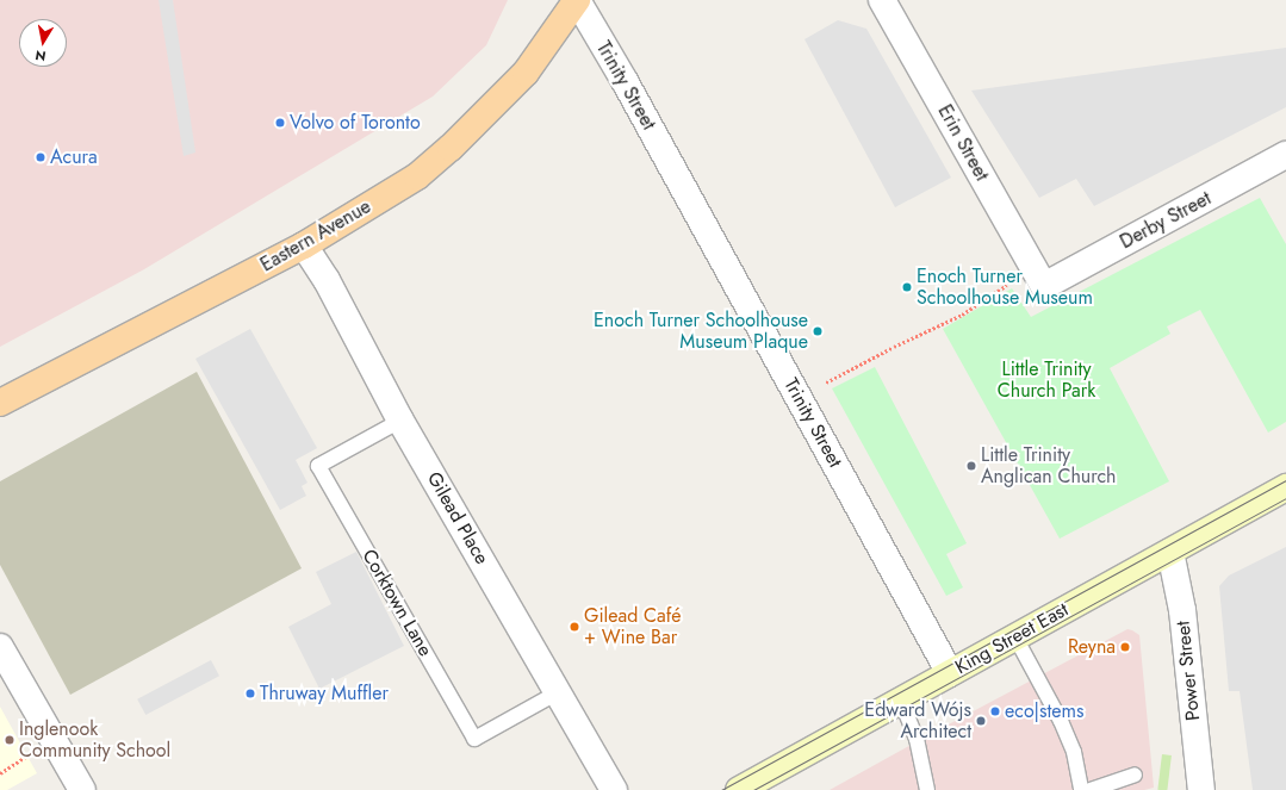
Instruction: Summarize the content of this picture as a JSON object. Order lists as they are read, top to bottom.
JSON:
{
  "streets": {
    "main road": ["Eastern Avenue", "King Street East"],
    "street": [
      "Trinity Street",
      "Erin Street",
      "Derby Street",
      "Gilead Place",
      "Power Street"
    ],
    "lane": ["Corktown Lane"]
  },
  "crossings": [
    ["Trinity Street", "Eastern Avenue"],
    ["Trinity Street", "King Street East"],
    ["Erin Street", "Derby Street"],
    ["Eastern Avenue", "Gilead Place"],
    ["Gilead Place", "Corktown Lane"],
    ["King Street East", "Power Street"]
  ],
  "parks": ["Little Trinity Church Park"],
  "places": [
    "Volvo of Toronto",
    "Acura",
    "Enoch Turner Schoolhouse Museum",
    "Enoch Turner Schoolhouse Museum Plaque",
    "Little Trinity Anglican Church",
    "Gilead Café + Wine Bar",
    "Reyna",
    "Thruway Muffler",
    "eco|stems",
    "Edward Wójs Architect",
    "Inglenook Community School"
  ],
  "north": "bottom"
}
